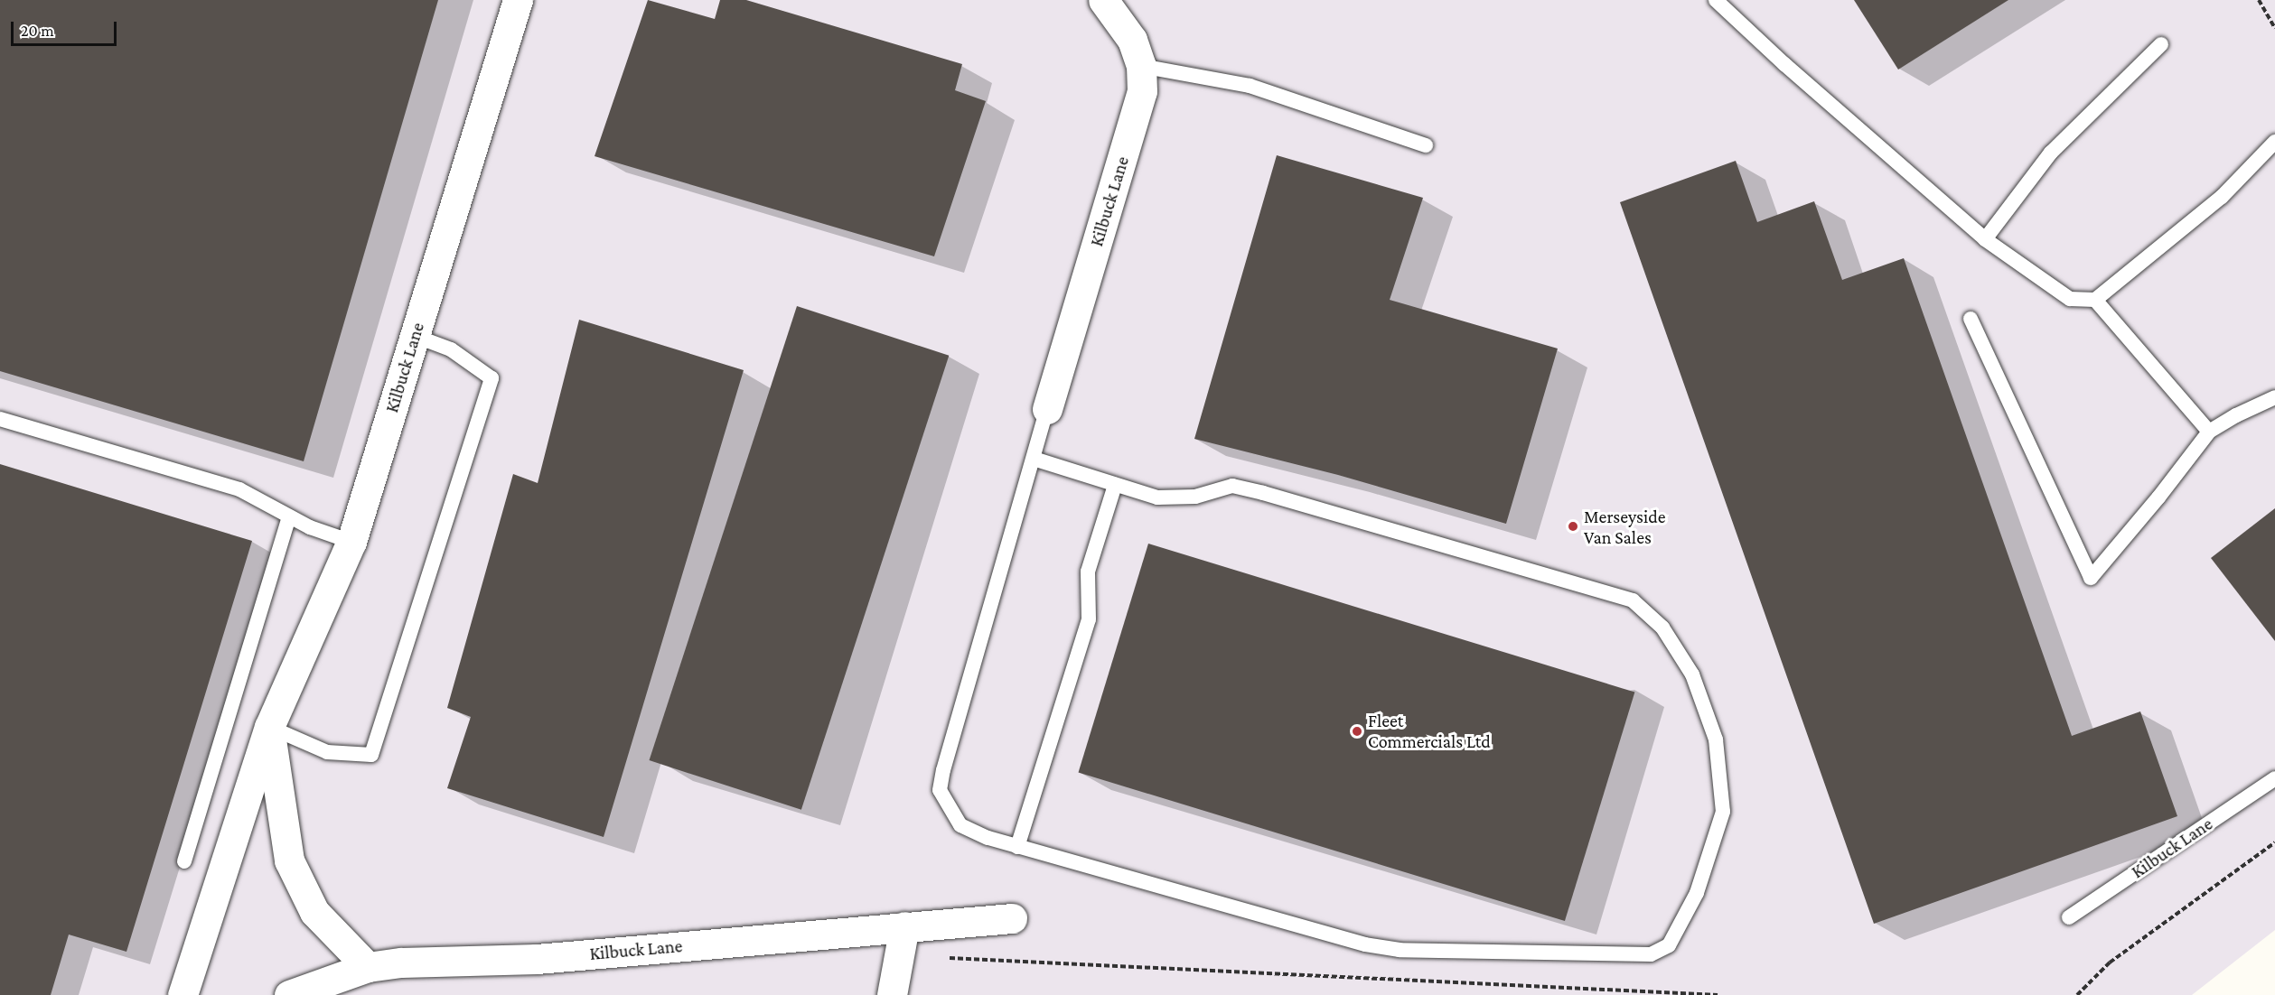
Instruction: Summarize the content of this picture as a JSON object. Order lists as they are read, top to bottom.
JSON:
{
  "streets": {
    "street": ["Kilbuck Lane"]
  },
  "places": ["Merseyside Van Sales", "Fleet Commercials Ltd"],
  "scale_bar": "20 m"
}
